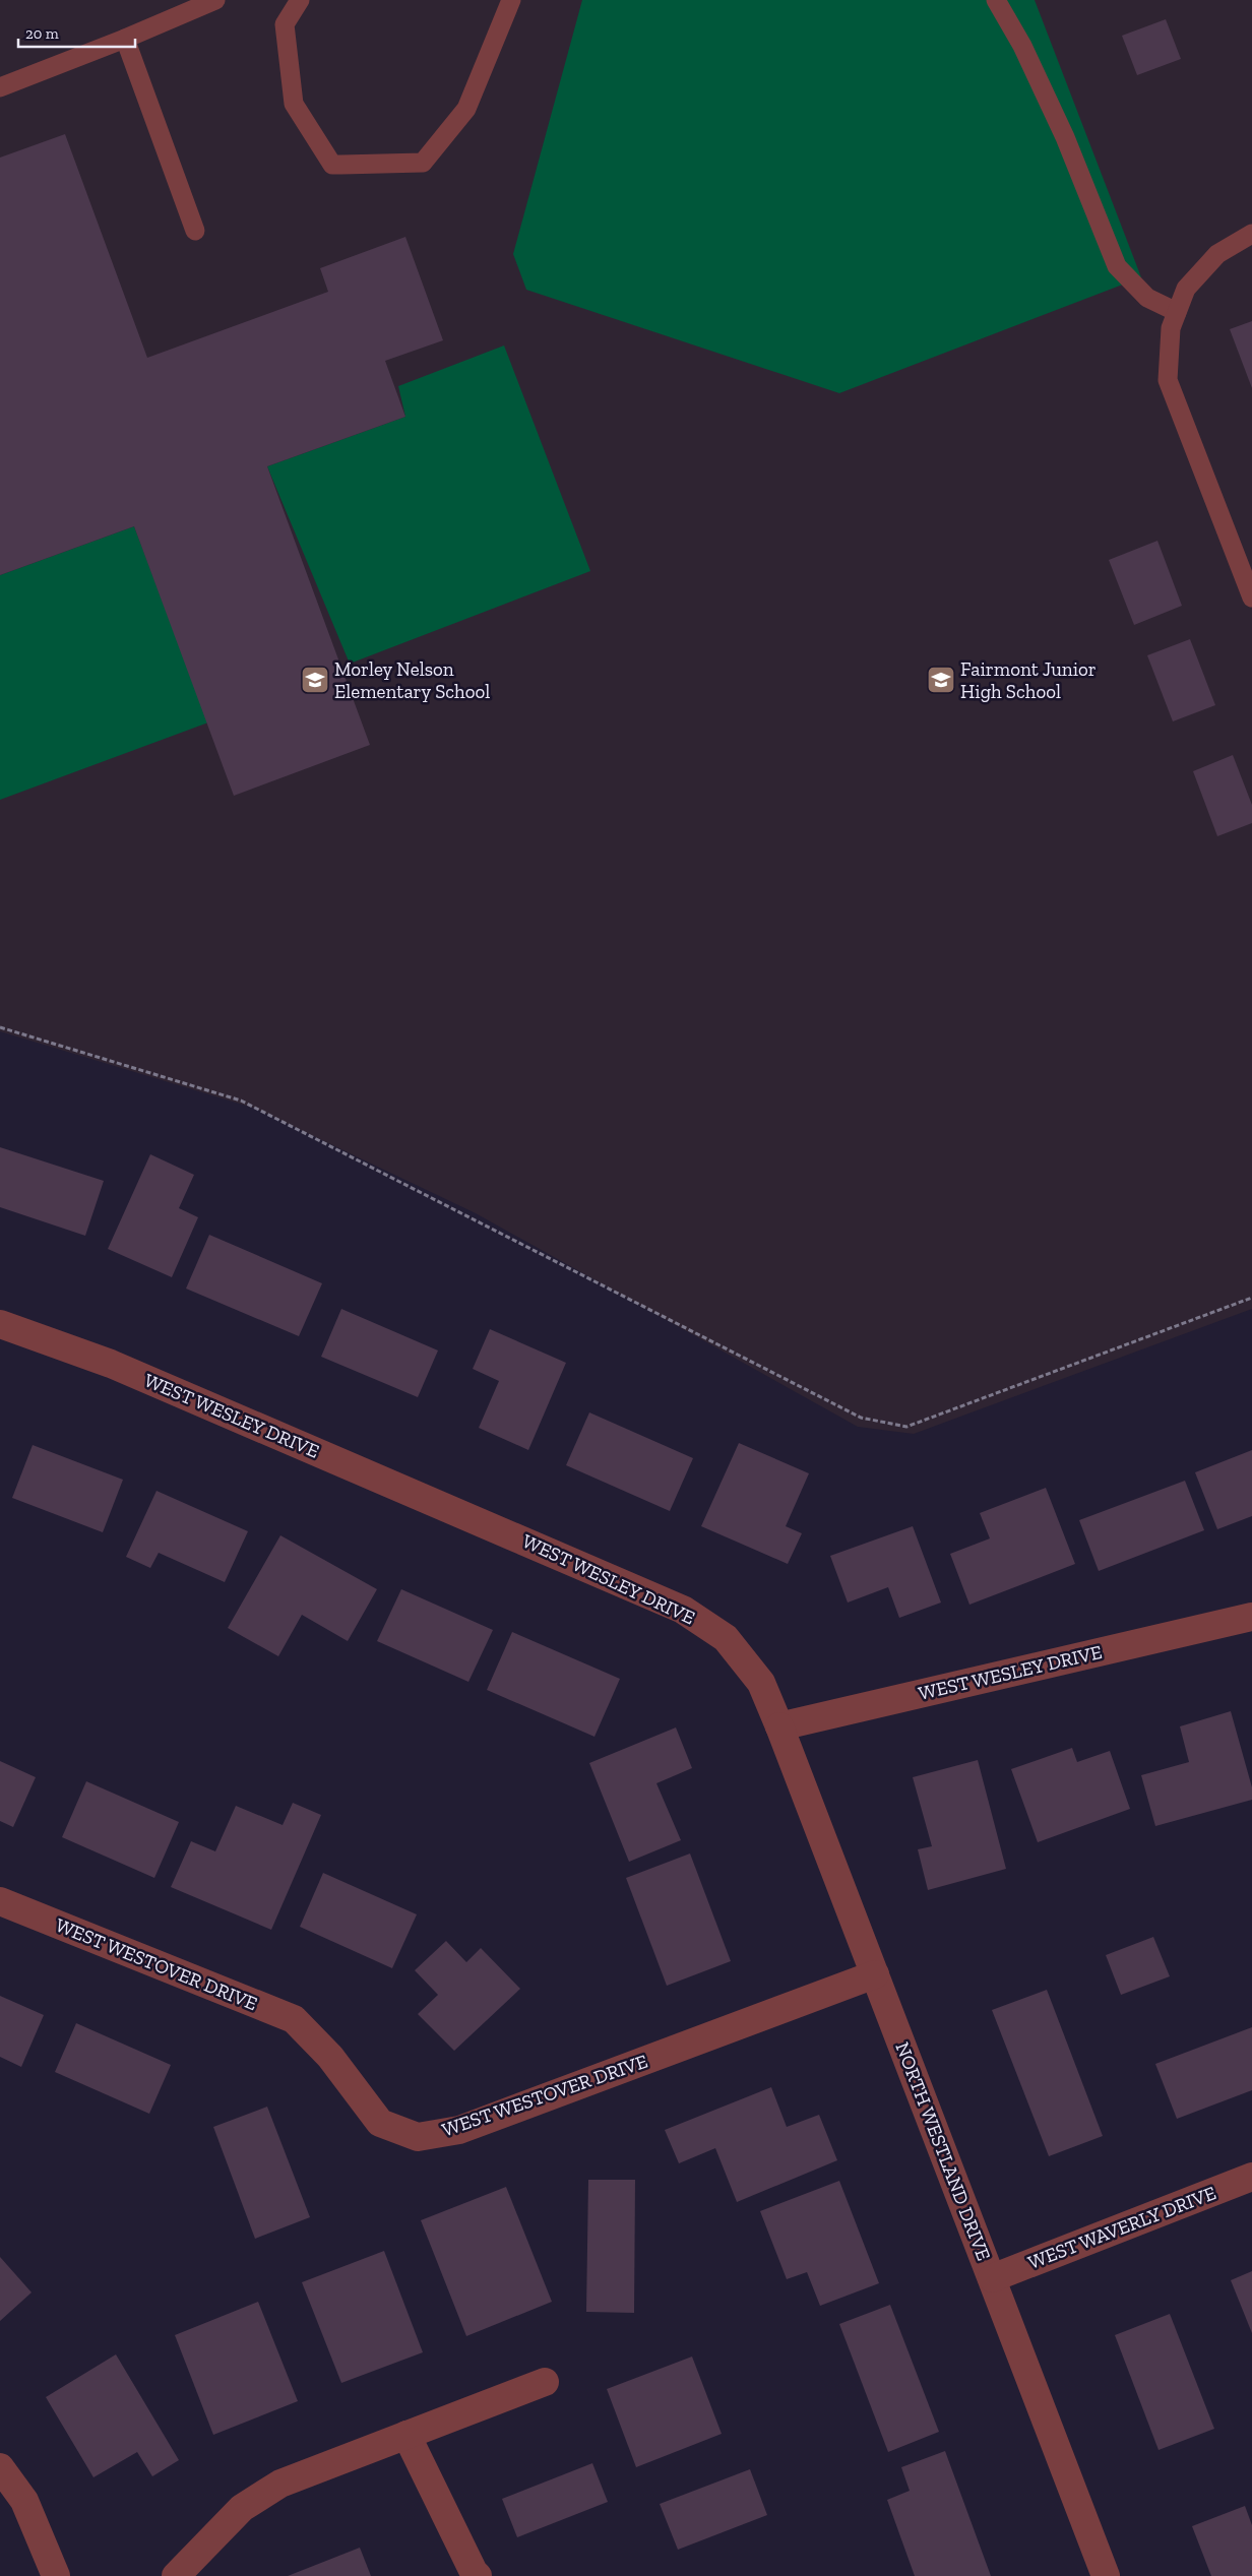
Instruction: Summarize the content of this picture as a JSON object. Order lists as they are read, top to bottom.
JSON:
{
  "streets": {
    "street": [
      "WEST WESLEY DRIVE",
      "WEST WESTOVER DRIVE",
      "NORTH WESTLAND DRIVE",
      "WEST WAVERLY DRIVE"
    ]
  },
  "crossings": [
    ["WEST WESLEY DRIVE", "NORTH WESTLAND DRIVE"],
    ["WEST WESTOVER DRIVE", "NORTH WESTLAND DRIVE"],
    ["NORTH WESTLAND DRIVE", "WEST WAVERLY DRIVE"]
  ],
  "places": {
    "school or university": ["Morley Nelson Elementary School", "Fairmont Junior High School"]
  },
  "scale_bar": "20 m"
}
